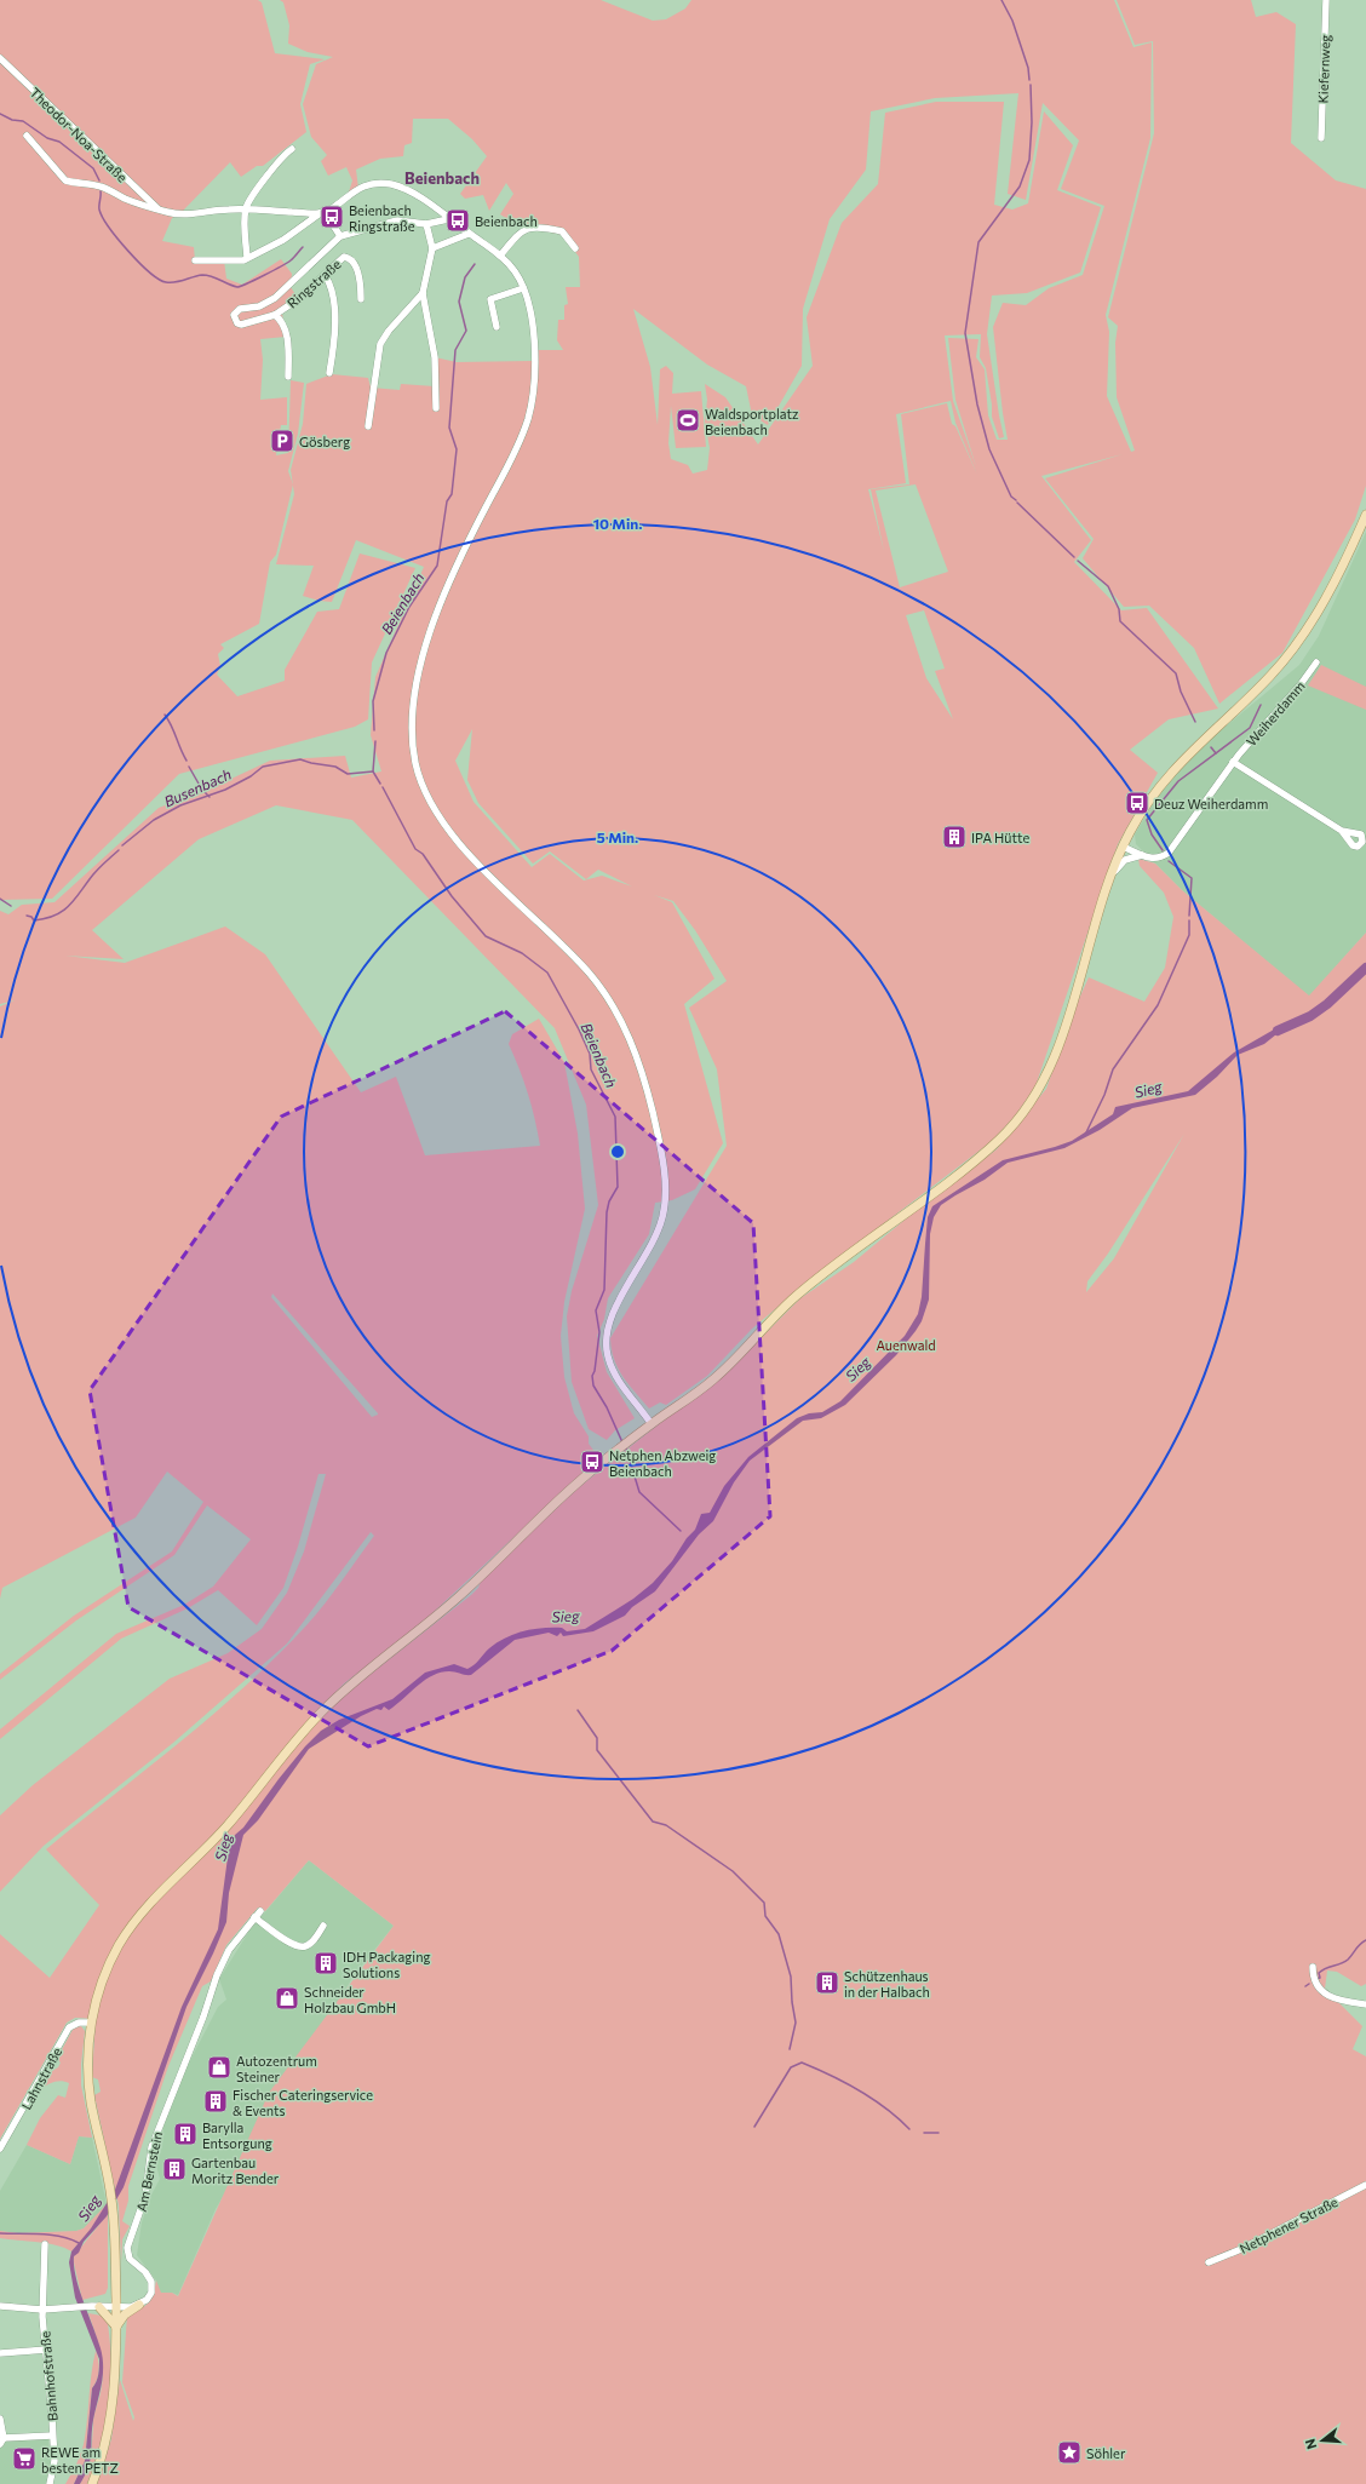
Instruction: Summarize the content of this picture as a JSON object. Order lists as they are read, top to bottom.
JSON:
{
  "streets": {
    "street": [
      "Kiefernweg",
      "Theodor-Noa-Straße",
      "Ringstraße",
      "Weiherdamm",
      "Lahnstraße",
      "Am Bernstein",
      "Netphener Straße",
      "Bahnhofstraße"
    ]
  },
  "districts": ["Beienbach"],
  "water": ["Beienbach", "Busenbach", "Sieg"],
  "parks": ["Auenwald"],
  "places": {
    "bus stop": [
      "Beienbach Ringstraße",
      "Beienbach",
      "Deuz Weiherdamm",
      "Netphen Abzweig Beienbach"
    ],
    "sports": ["Waldsportplatz Beienbach"],
    "parking": ["Gösberg"],
    "building": [
      "IPA Hütte",
      "IDH Packaging Solutions",
      "Schützenhaus in der Halbach",
      "Fischer Cateringservice & Events",
      "Barylla Entsorgung",
      "Gartenbau Moritz Bender"
    ],
    "shop": ["Schneider Holzbau GmbH", "Autozentrum Steiner"],
    "place": ["Söhler"],
    "supermarket": ["REWE am besten PETZ"]
  },
  "north": "left",
  "rings": ["10 Min.", "5 Min."]
}
